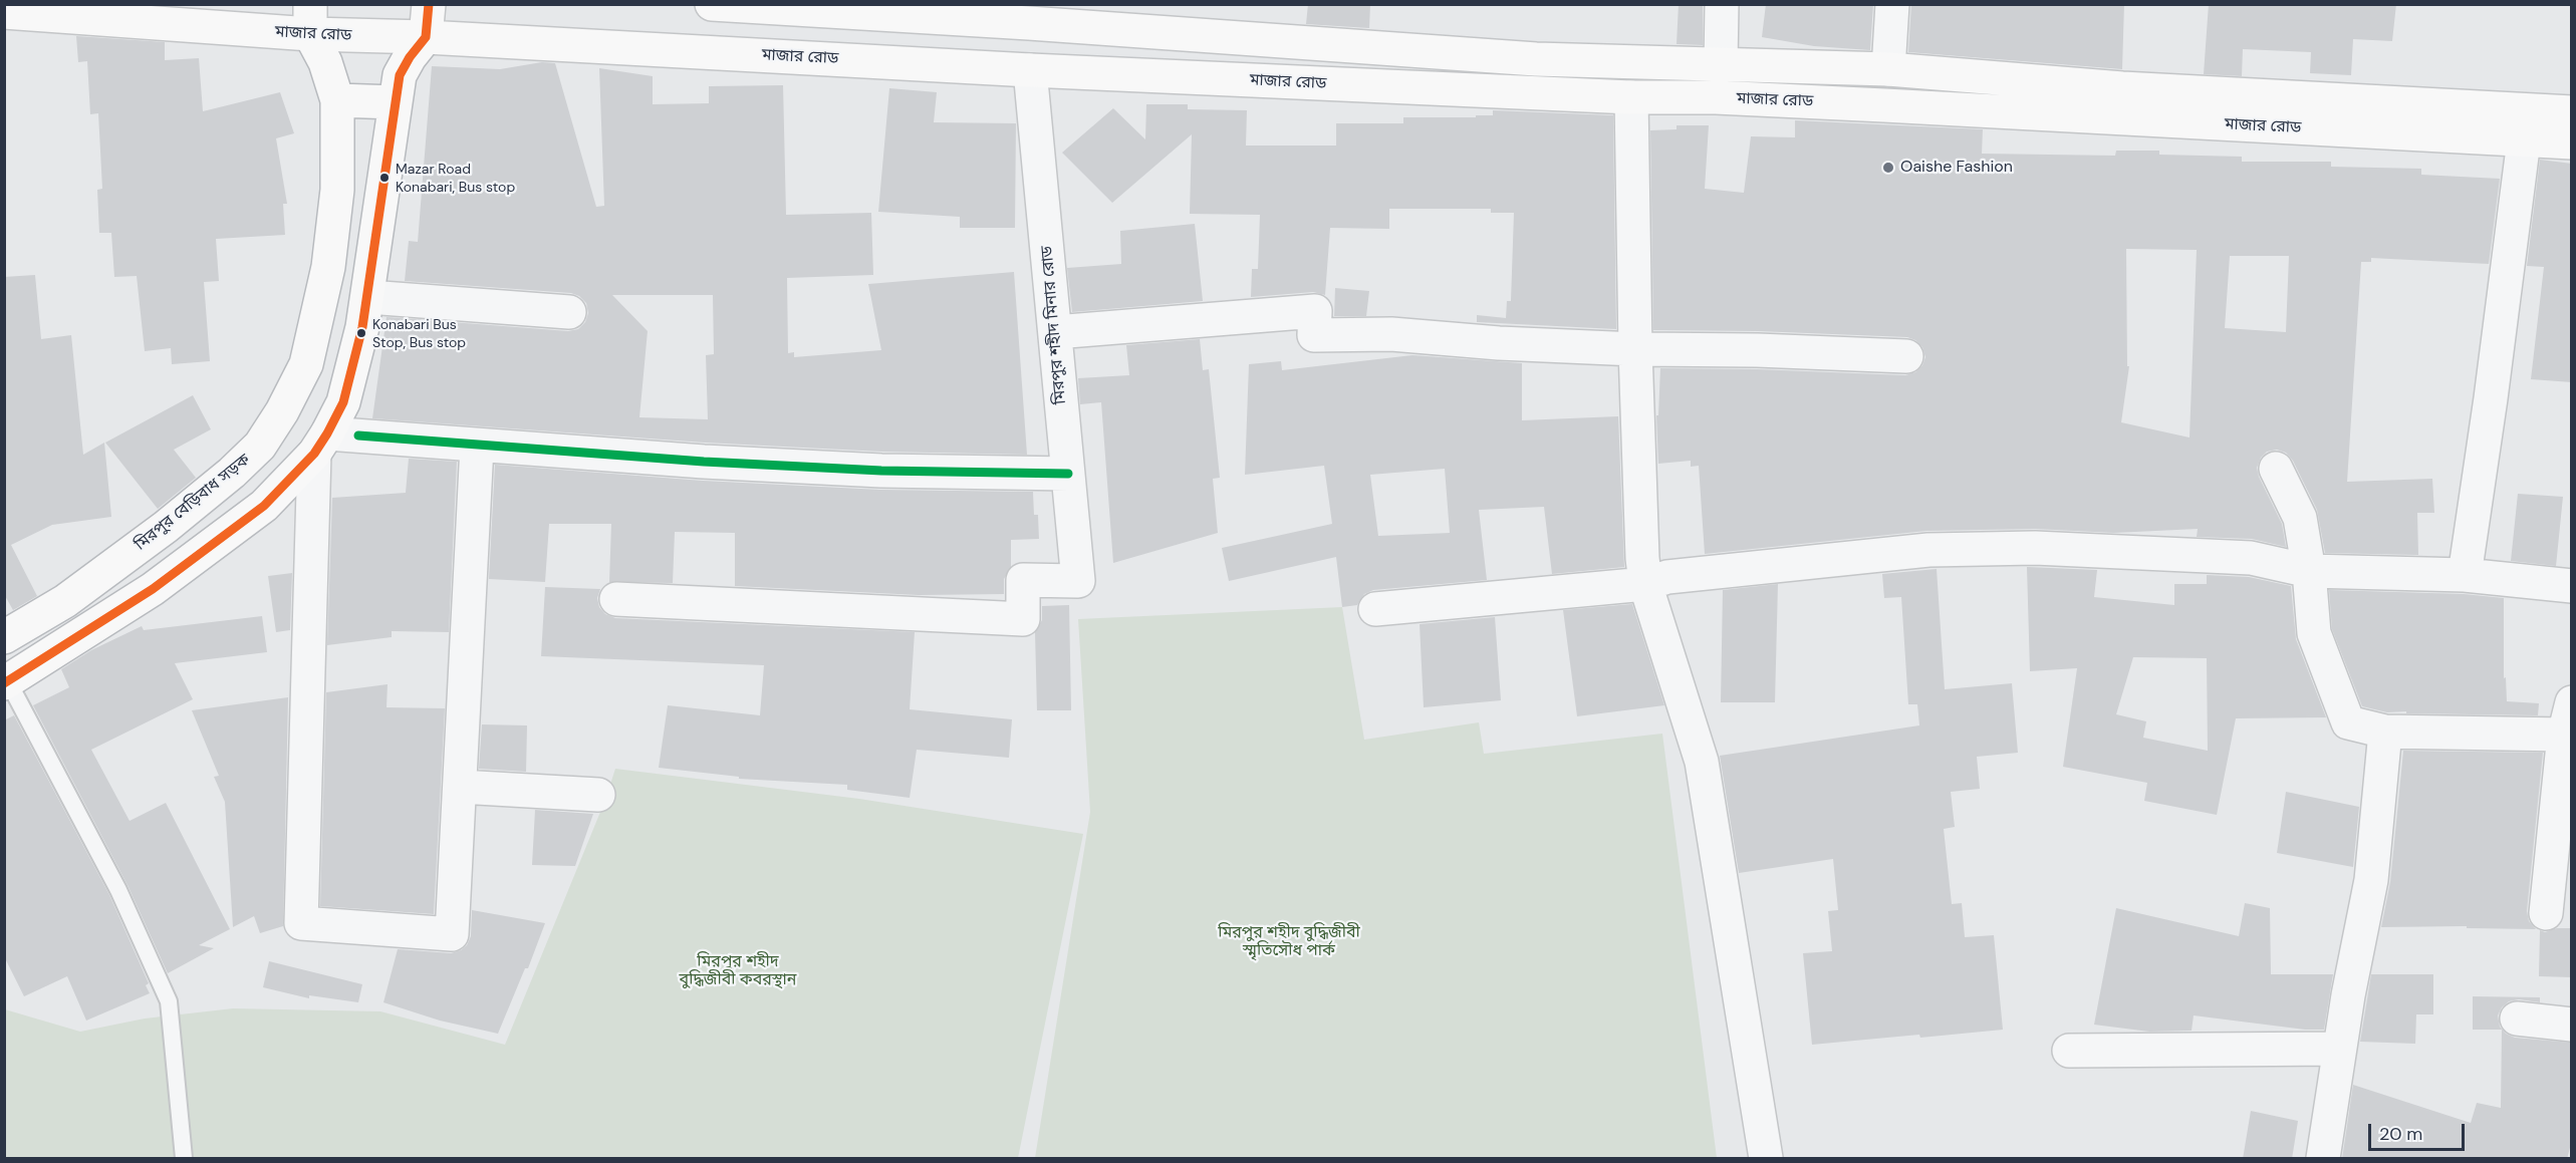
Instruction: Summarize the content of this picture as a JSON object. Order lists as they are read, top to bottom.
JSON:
{
  "streets": {
    "main road": ["মাজার রোড", "মিরপুর বেড়িবাধ সড়ক"],
    "street": ["মিরপুর শহীদ মিনার রোড"]
  },
  "crossings": [
    ["মাজার রোড", "মিরপুর শহীদ মিনার রোড"],
    ["মাজার রোড", "মিরপুর বেড়িবাধ সড়ক"]
  ],
  "parks": ["মিরপুর শহীদ বুদ্ধিজীবী স্মৃতিসৌধ পার্ক", "মিরপুর শহীদ বুদ্ধিজীবী কবরস্থান"],
  "places": ["Oaishe Fashion", "Mazar Road Konabari, Bus stop", "Konabari Bus Stop, Bus stop"],
  "scale_bar": "20 m"
}
